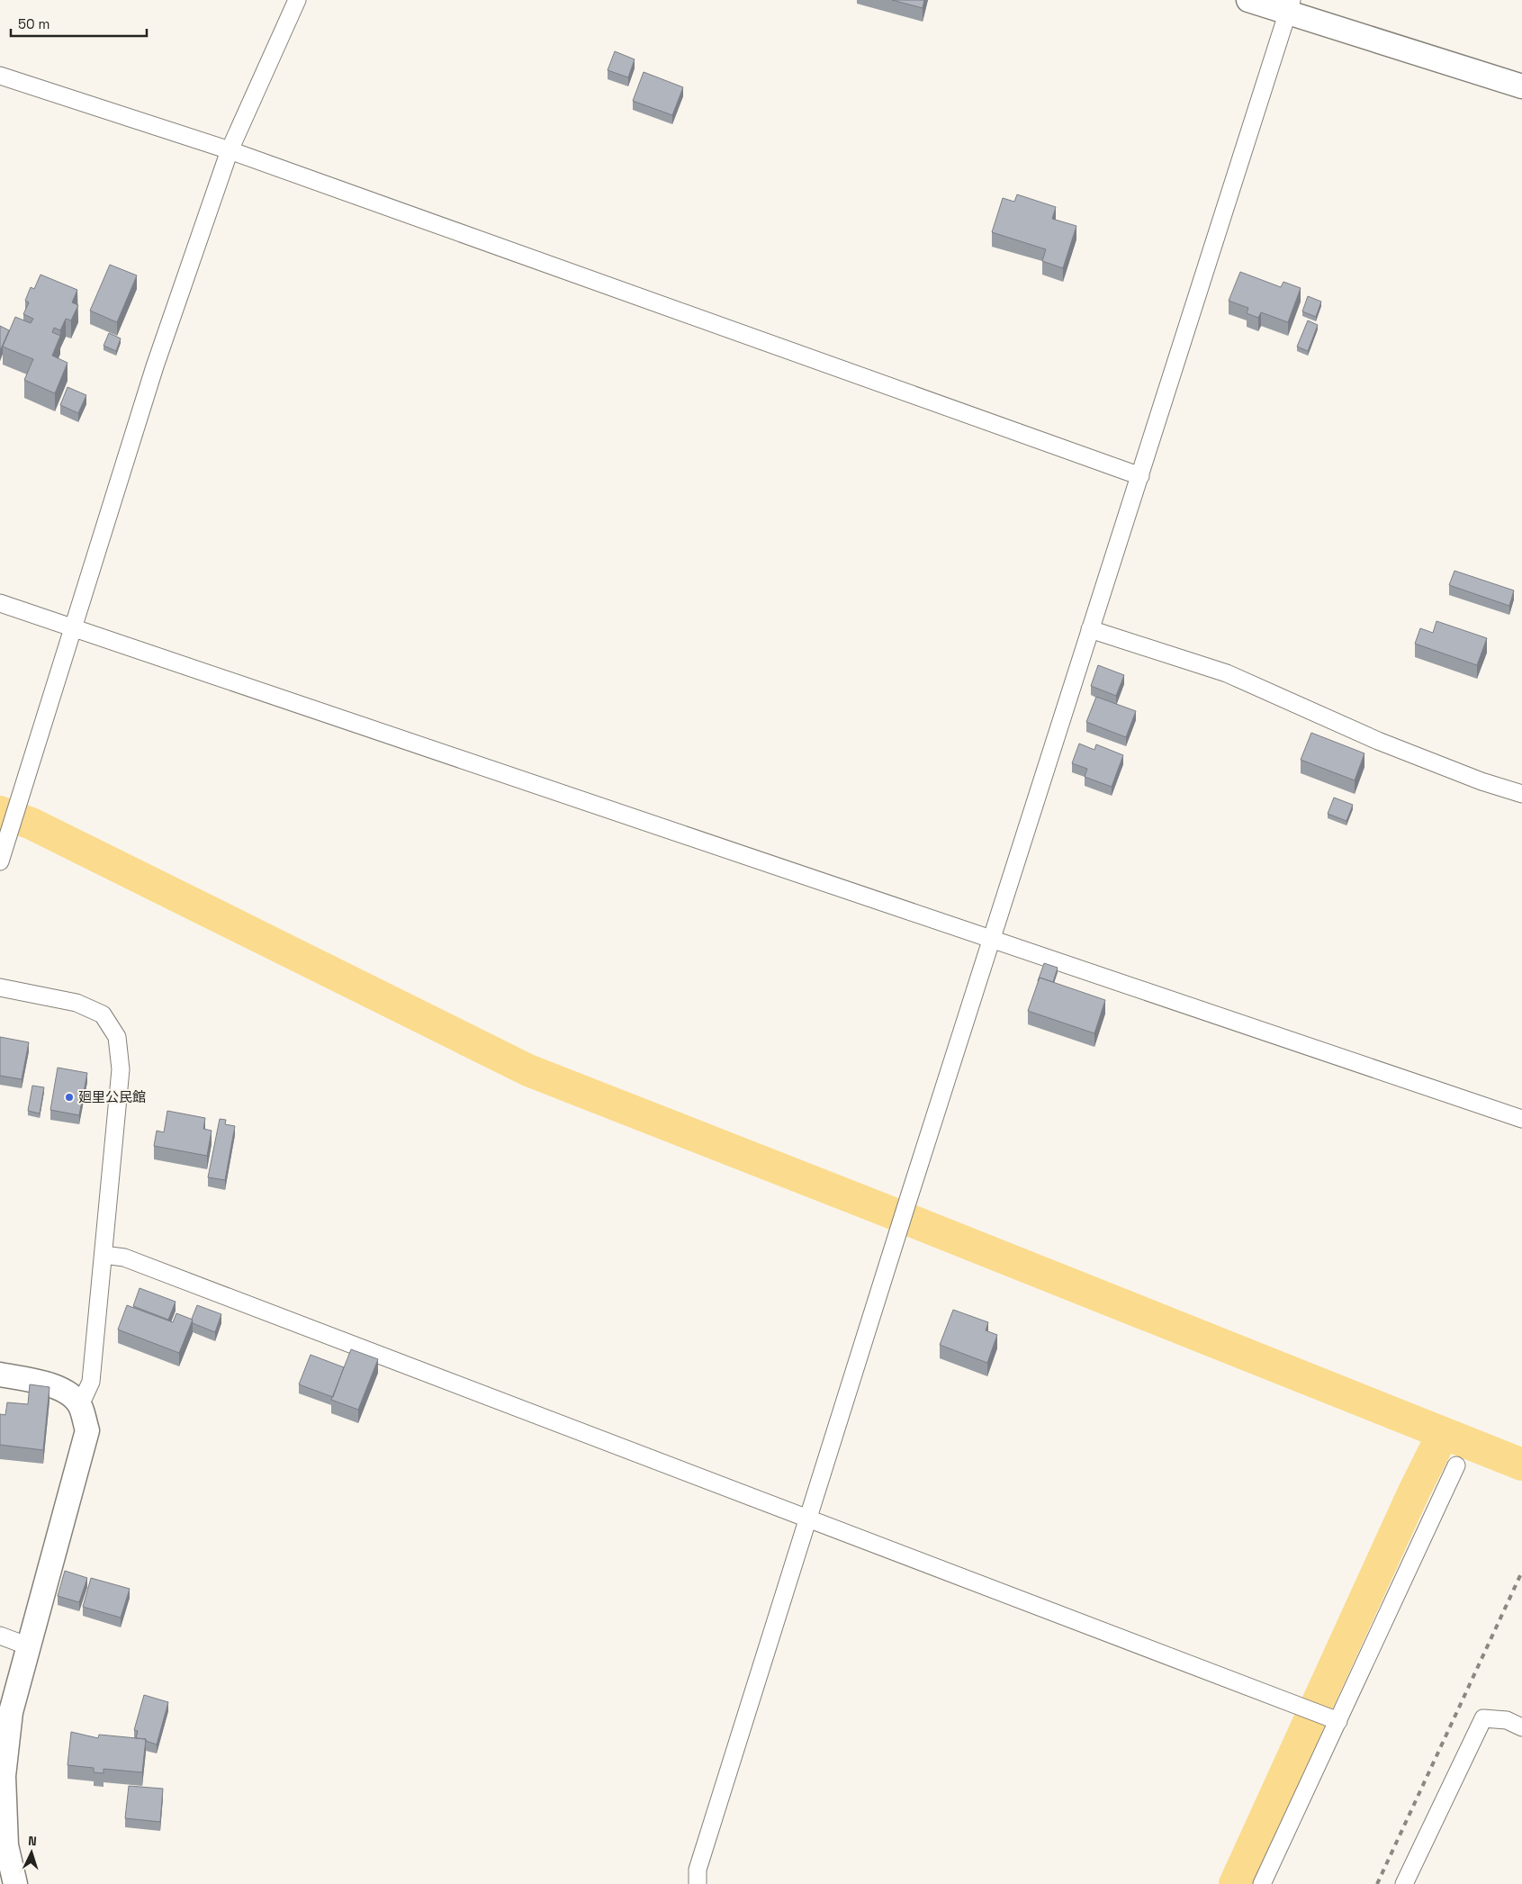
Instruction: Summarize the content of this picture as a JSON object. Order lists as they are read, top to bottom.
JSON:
{
  "places": ["廻里公民館"],
  "scale_bar": "50 m",
  "north": "top"
}
